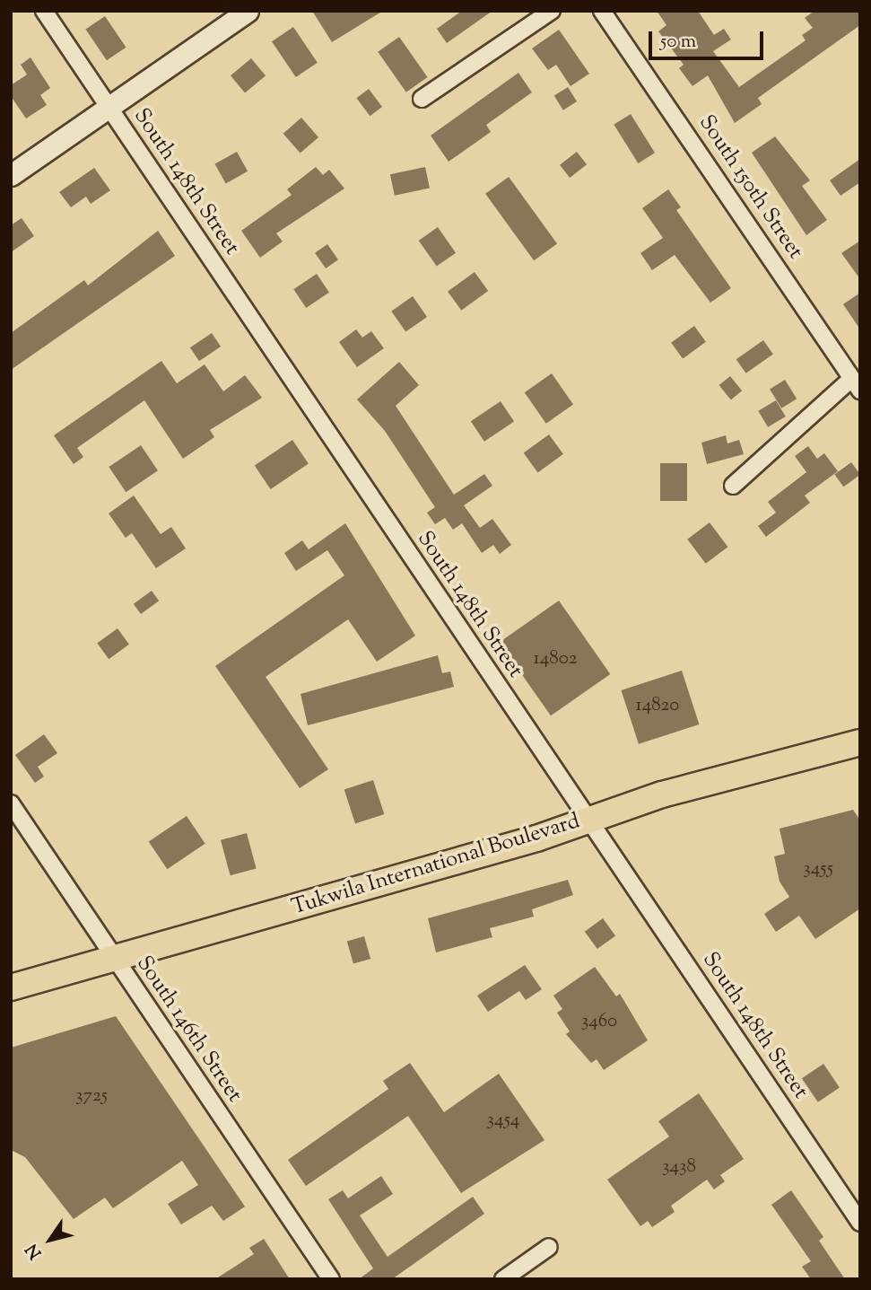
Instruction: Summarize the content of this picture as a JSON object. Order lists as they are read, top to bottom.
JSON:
{
  "streets": {
    "main road": ["Tukwila International Boulevard"],
    "street": ["South 148th Street", "South 150th Street", "South 146th Street"]
  },
  "crossings": [
    ["South 148th Street", "Tukwila International Boulevard"],
    ["Tukwila International Boulevard", "South 146th Street"]
  ],
  "house_numbers": [
    "14802",
    "14820",
    "3455",
    "3460",
    "3725",
    "3454",
    "3438"
  ],
  "scale_bar": "50 m",
  "north": "bottom left"
}
